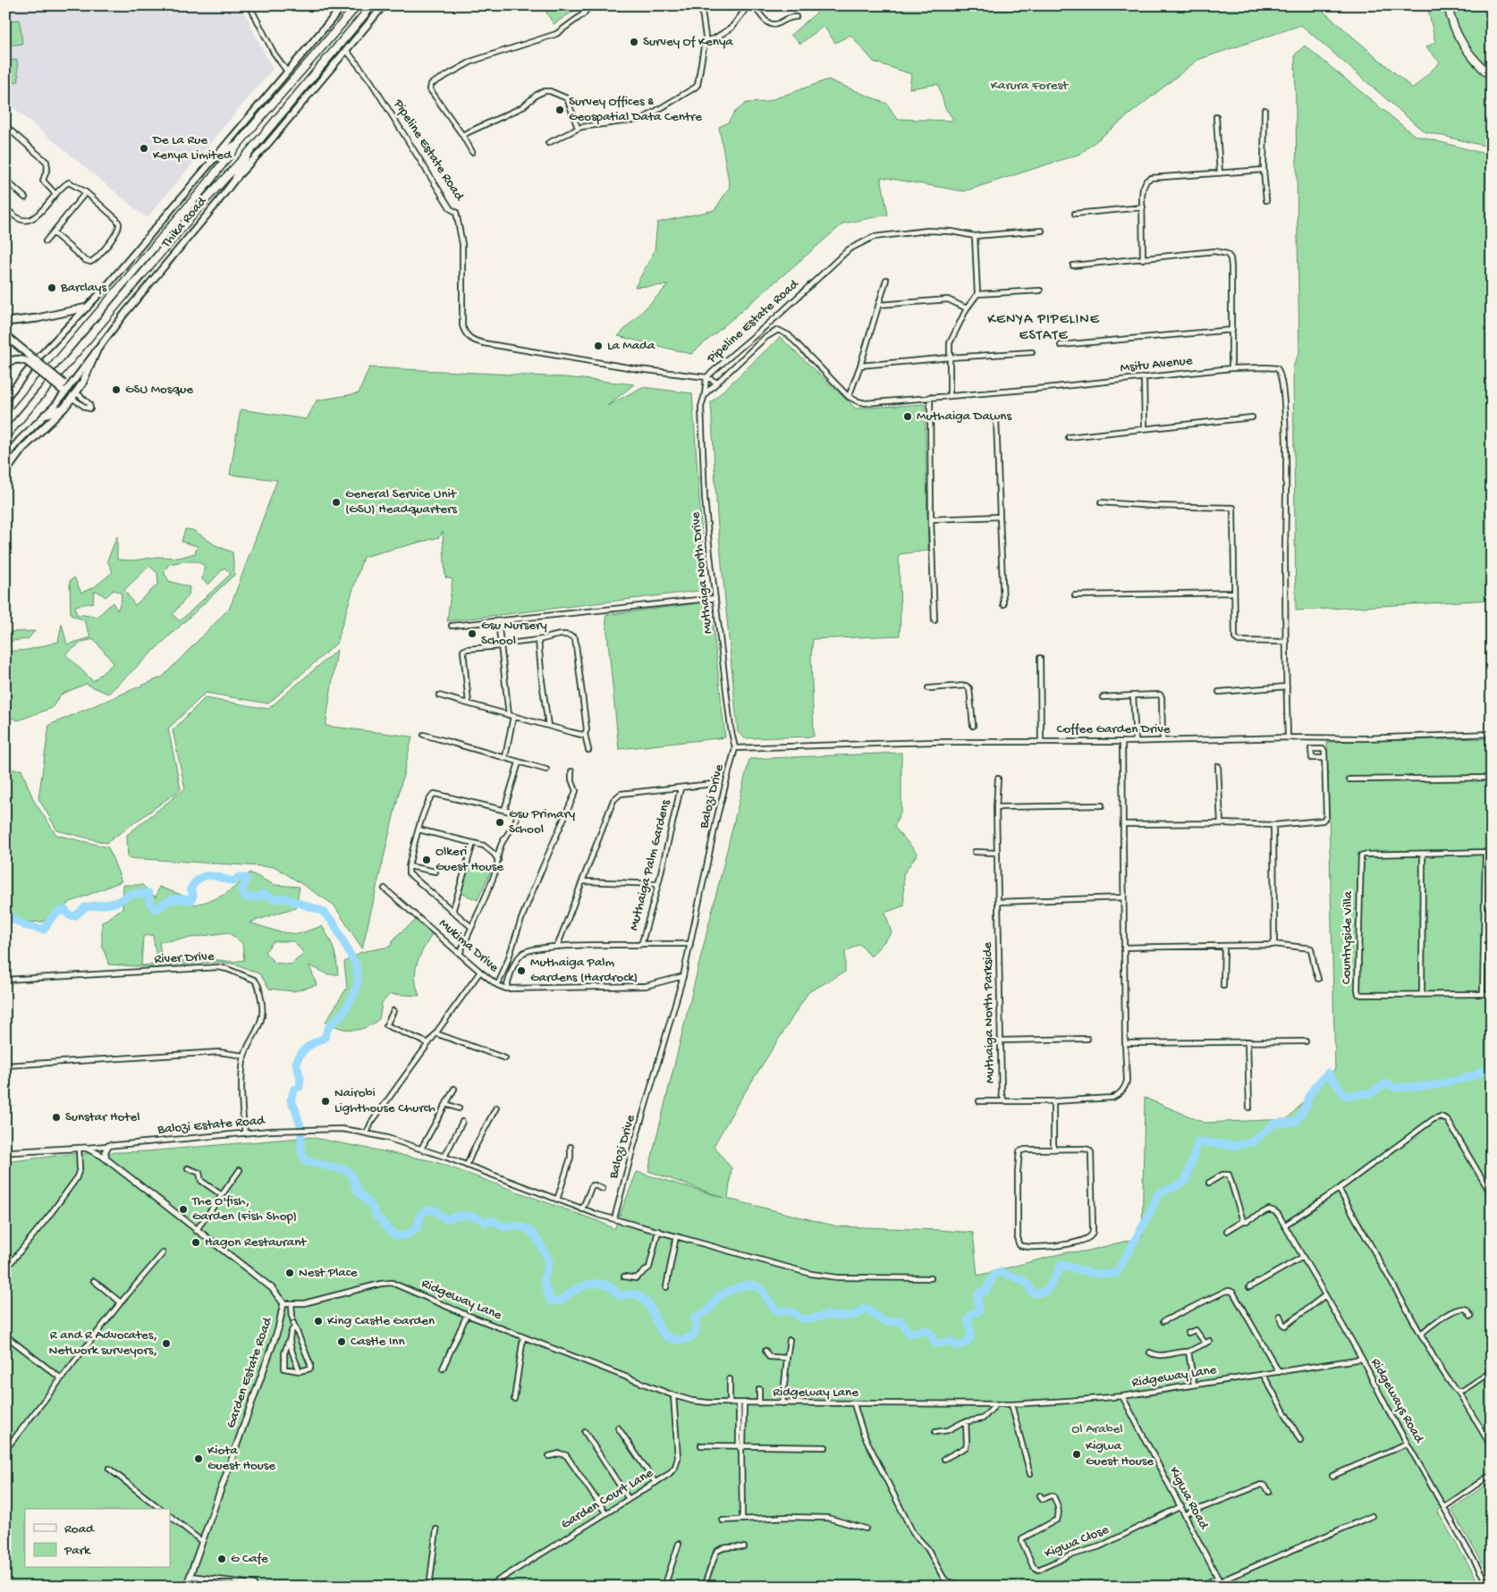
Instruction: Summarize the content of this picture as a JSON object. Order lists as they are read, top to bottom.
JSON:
{
  "streets": {
    "highway": ["Thika Road"],
    "street": [
      "Pipeline Estate Road",
      "Msitu Avenue",
      "Muthaiga North Drive",
      "Coffee Garden Drive",
      "Balozi Drive",
      "Muthaiga Palm Gardens",
      "Countryside Villa",
      "Mukima Drive",
      "River Drive",
      "Muthaiga North Parkside",
      "Balozi Estate Road",
      "Ridgeway Lane",
      "Garden Estate Road",
      "Ridgeways Road",
      "Kigwa Road",
      "Garden Court Lane",
      "Kigwa Close"
    ]
  },
  "crossings": [
    ["Pipeline Estate Road", "Thika Road"],
    ["Msitu Avenue", "Coffee Garden Drive"],
    ["Muthaiga North Drive", "Coffee Garden Drive"],
    ["Muthaiga North Drive", "Balozi Drive"],
    ["Coffee Garden Drive", "Balozi Drive"],
    ["Coffee Garden Drive", "Muthaiga North Parkside"],
    ["Balozi Drive", "Mukima Drive"],
    ["Muthaiga Palm Gardens", "Mukima Drive"],
    ["River Drive", "Balozi Estate Road"],
    ["Balozi Estate Road", "Garden Estate Road"],
    ["Ridgeway Lane", "Garden Estate Road"],
    ["Ridgeway Lane", "Ridgeways Road"],
    ["Ridgeway Lane", "Kigwa Road"],
    ["Ridgeway Lane", "Garden Court Lane"],
    ["Kigwa Road", "Kigwa Close"]
  ],
  "districts": ["KENYA PIPELINE ESTATE"],
  "parks": ["Karura Forest", "Ol Arabel"],
  "places": [
    "Survey Of Kenya",
    "Survey Offices & Geospatial Data Centre",
    "De La Rue Kenya Limited",
    "Barclays",
    "La Mada",
    "GSU Mosque",
    "Muthaiga Dawns",
    "General Service Unit (GSU) Headquarters",
    "Gsu Nursery School",
    "Gsu Primary School",
    "Olkeri Guest House",
    "Muthaiga Palm Gardens (Hardrock)",
    "Nairobi Lighthouse Church",
    "Sunstar Hotel",
    "The O'fish, Garden (Fish Shop)",
    "Hagon Restaurant",
    "Nest Place",
    "King Castle Garden",
    "Castle Inn",
    "R and R Advocates, Network surveyors,",
    "Kigwa Guest House",
    "Kiota Guest House",
    "G Cafe"
  ],
  "legend": ["Road", "Park"]
}
